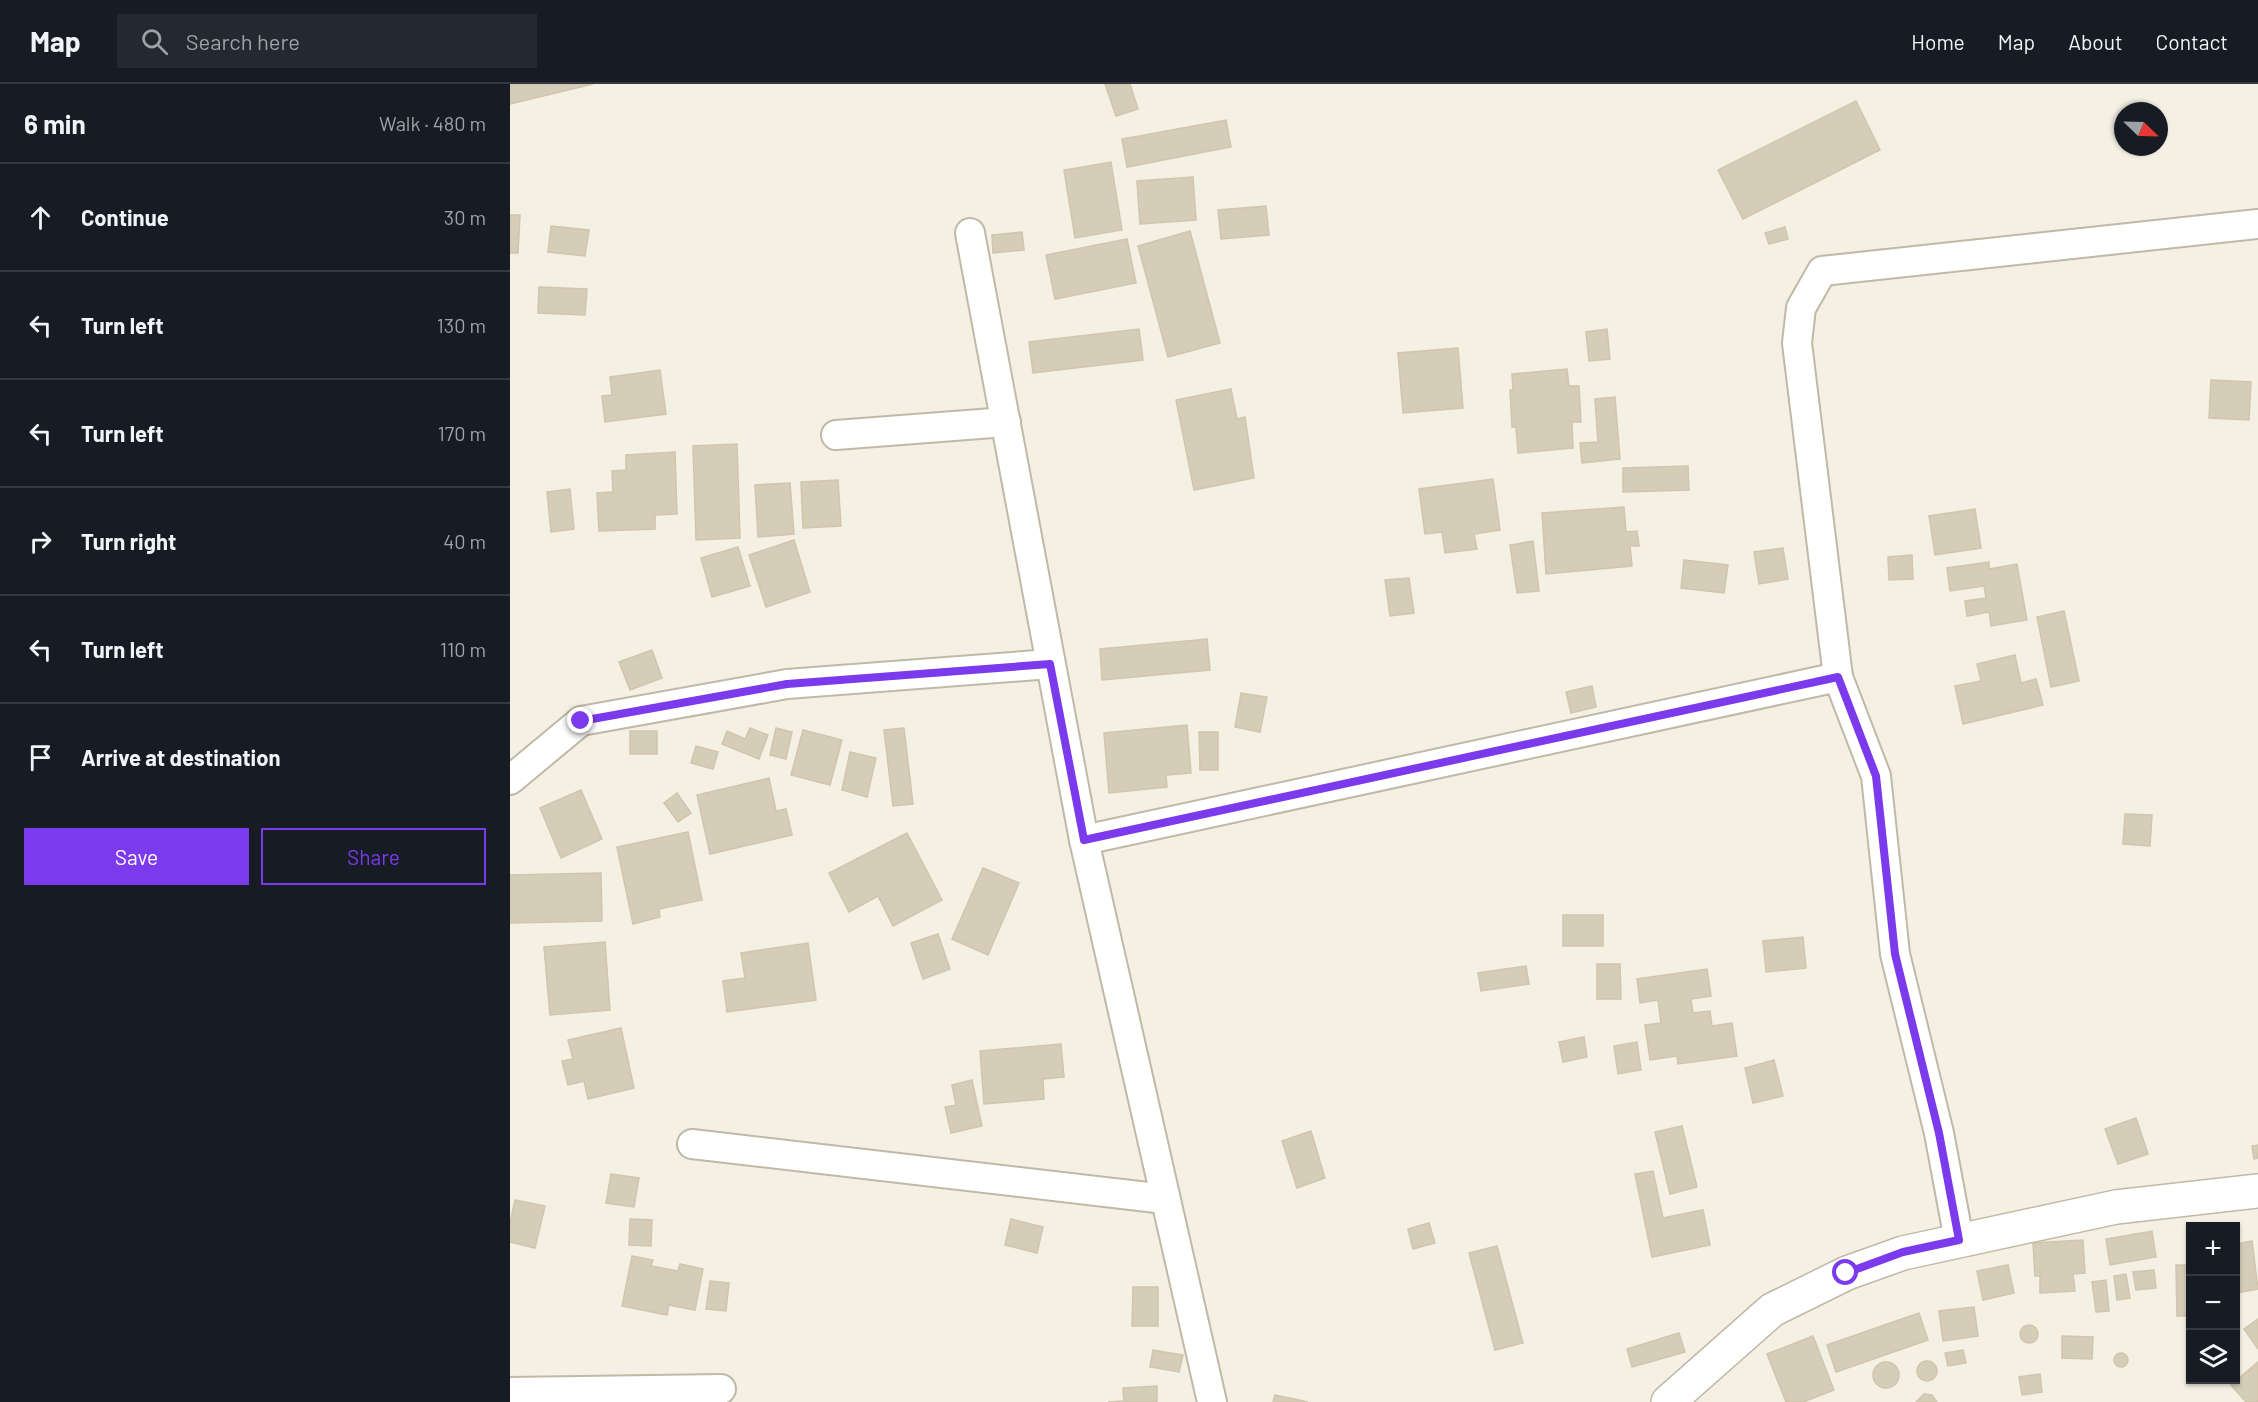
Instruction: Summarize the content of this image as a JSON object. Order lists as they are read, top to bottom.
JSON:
{
  "north": "bottom right",
  "page": {
    "header": "Map",
    "search": "Search here",
    "nav": [
      "Home",
      "Map",
      "About",
      "Contact"
    ],
    "heading": ["6 min", "Walk · 480 m"],
    "list": [
      ["Continue", "30 m"],
      ["Turn left", "130 m"],
      ["Turn left", "170 m"],
      ["Turn right", "40 m"],
      ["Turn left", "110 m"],
      "Arrive at destination"
    ],
    "buttons": ["Save", "Share"],
    "map_buttons": ["+", "−"]
  }
}
